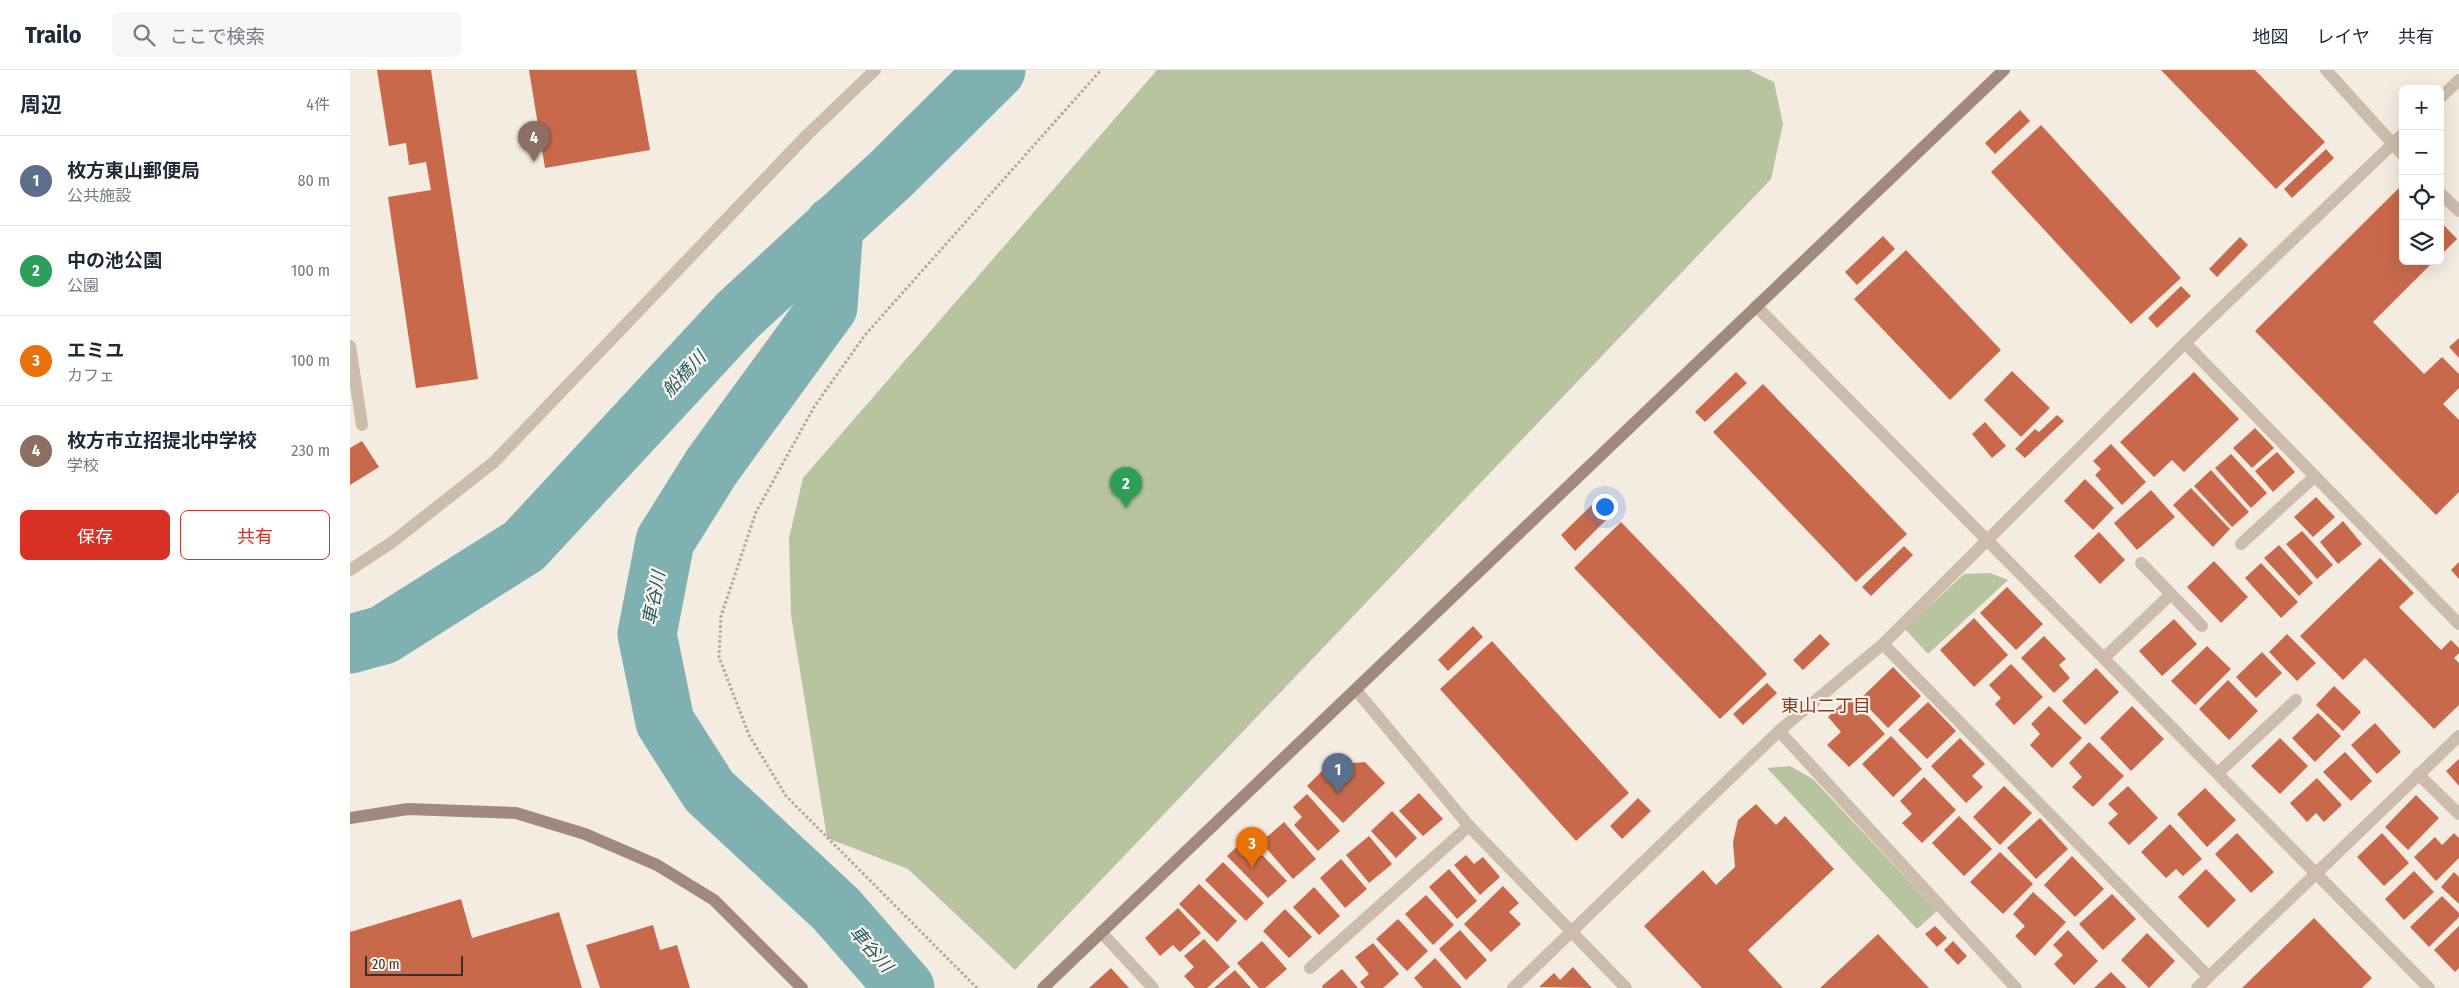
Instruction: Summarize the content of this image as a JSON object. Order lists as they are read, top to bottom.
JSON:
{
  "districts": ["東山二丁目"],
  "water": ["船橋川", "車谷川"],
  "scale_bar": "20 m",
  "page": {
    "header": "Trailo",
    "search": "ここで検索",
    "nav": ["地図", "レイヤ", "共有"],
    "heading": ["周辺", "4件"],
    "map_buttons": ["+", "−"],
    "pins": [
      "4",
      "2",
      "1",
      "3"
    ],
    "list": [
      {
        "mark": "1",
        "name": "枚方東山郵便局",
        "note": "公共施設",
        "value": "80 m"
      },
      {
        "mark": "2",
        "name": "中の池公園",
        "note": "公園",
        "value": "100 m"
      },
      {
        "mark": "3",
        "name": "エミユ",
        "note": "カフェ",
        "value": "100 m"
      },
      {
        "mark": "4",
        "name": "枚方市立招提北中学校",
        "note": "学校",
        "value": "230 m"
      }
    ],
    "buttons": ["保存", "共有"],
    "scale": "20 m"
  }
}
